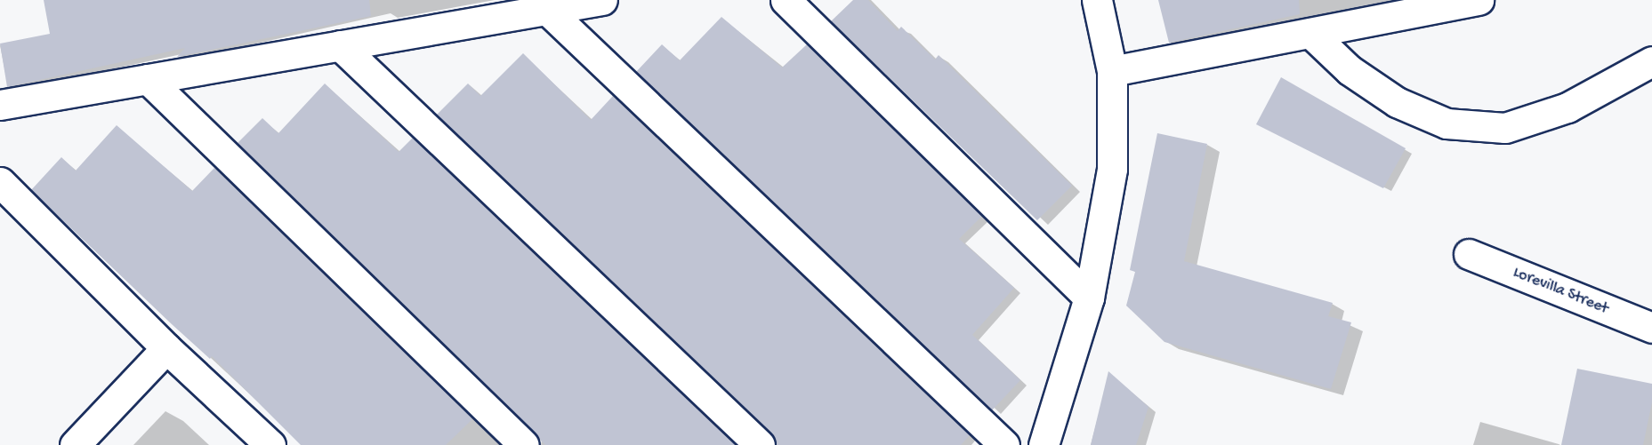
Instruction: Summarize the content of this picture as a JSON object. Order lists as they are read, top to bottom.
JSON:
{
  "streets": {
    "street": ["Lorevilla Street"]
  }
}
